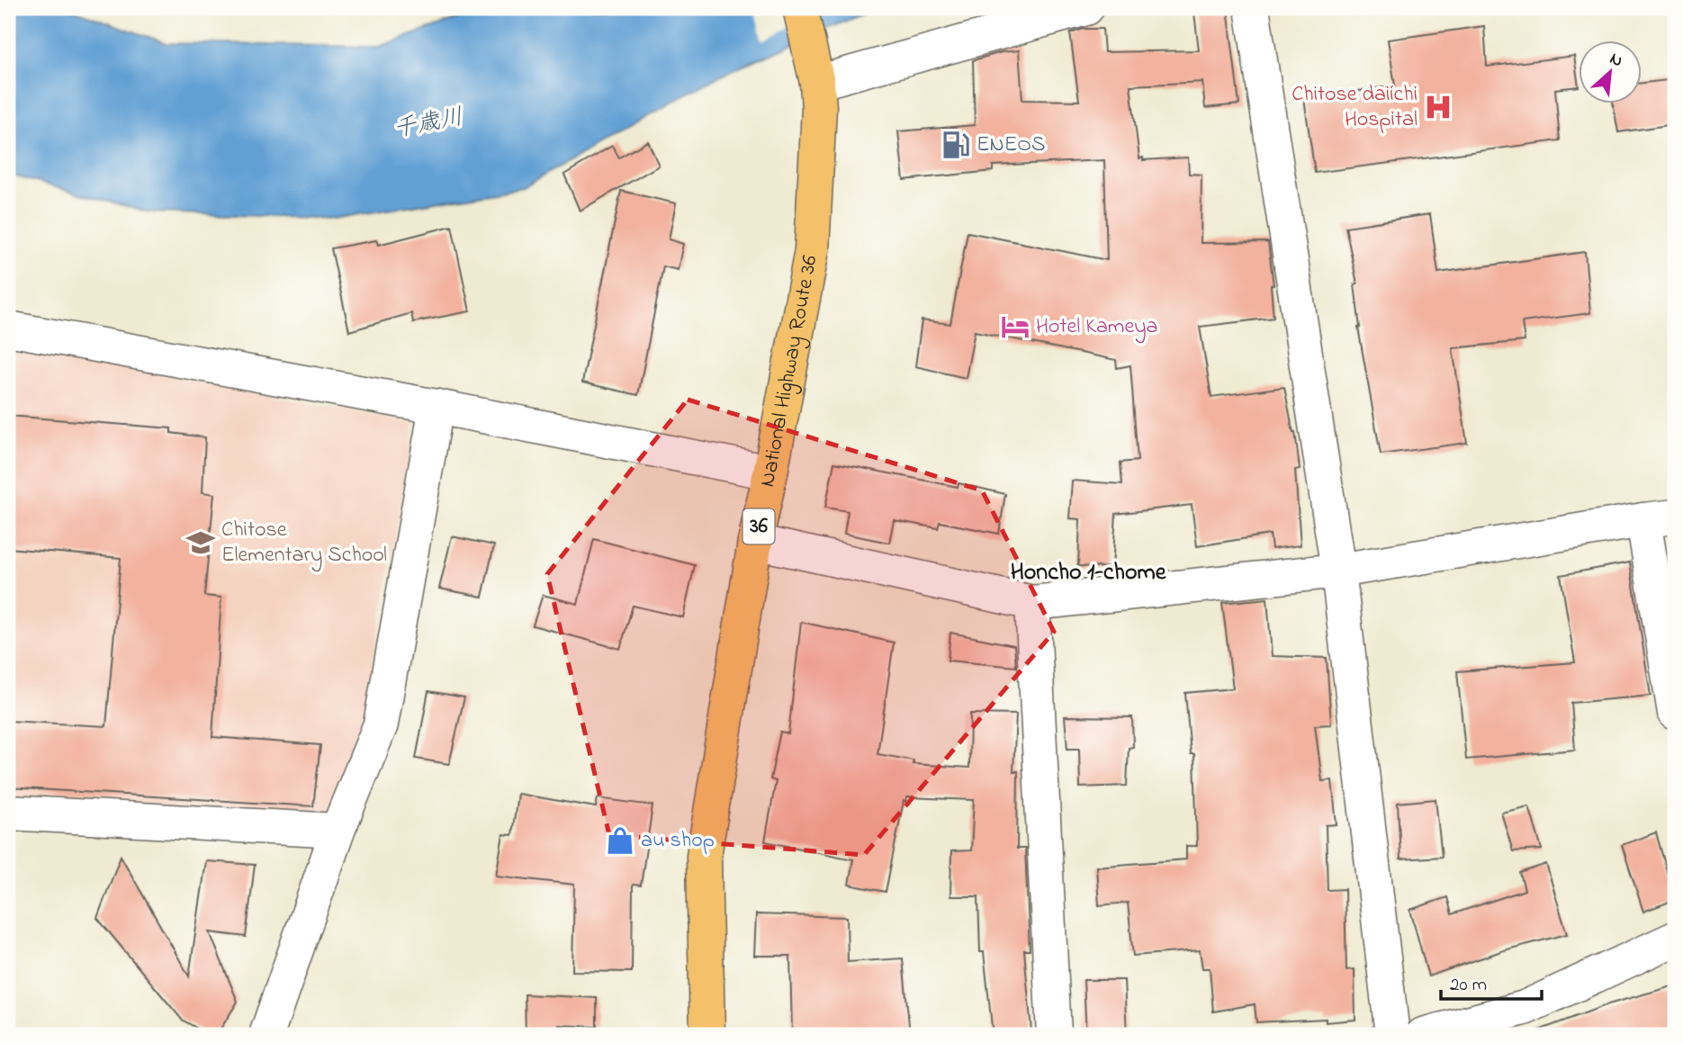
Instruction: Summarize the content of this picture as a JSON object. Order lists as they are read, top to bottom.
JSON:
{
  "streets": {
    "highway": ["National Highway Route 36", "36"]
  },
  "districts": ["Honcho 1-chome"],
  "water": ["千歳川"],
  "places": {
    "hospital": ["Chitose daiichi Hospital"],
    "fuel station": ["ENEOS"],
    "hotel": ["Hotel Kameya"],
    "school or university": ["Chitose Elementary School"],
    "shop": ["au shop"]
  },
  "scale_bar": "20 m",
  "north": "top right"
}
